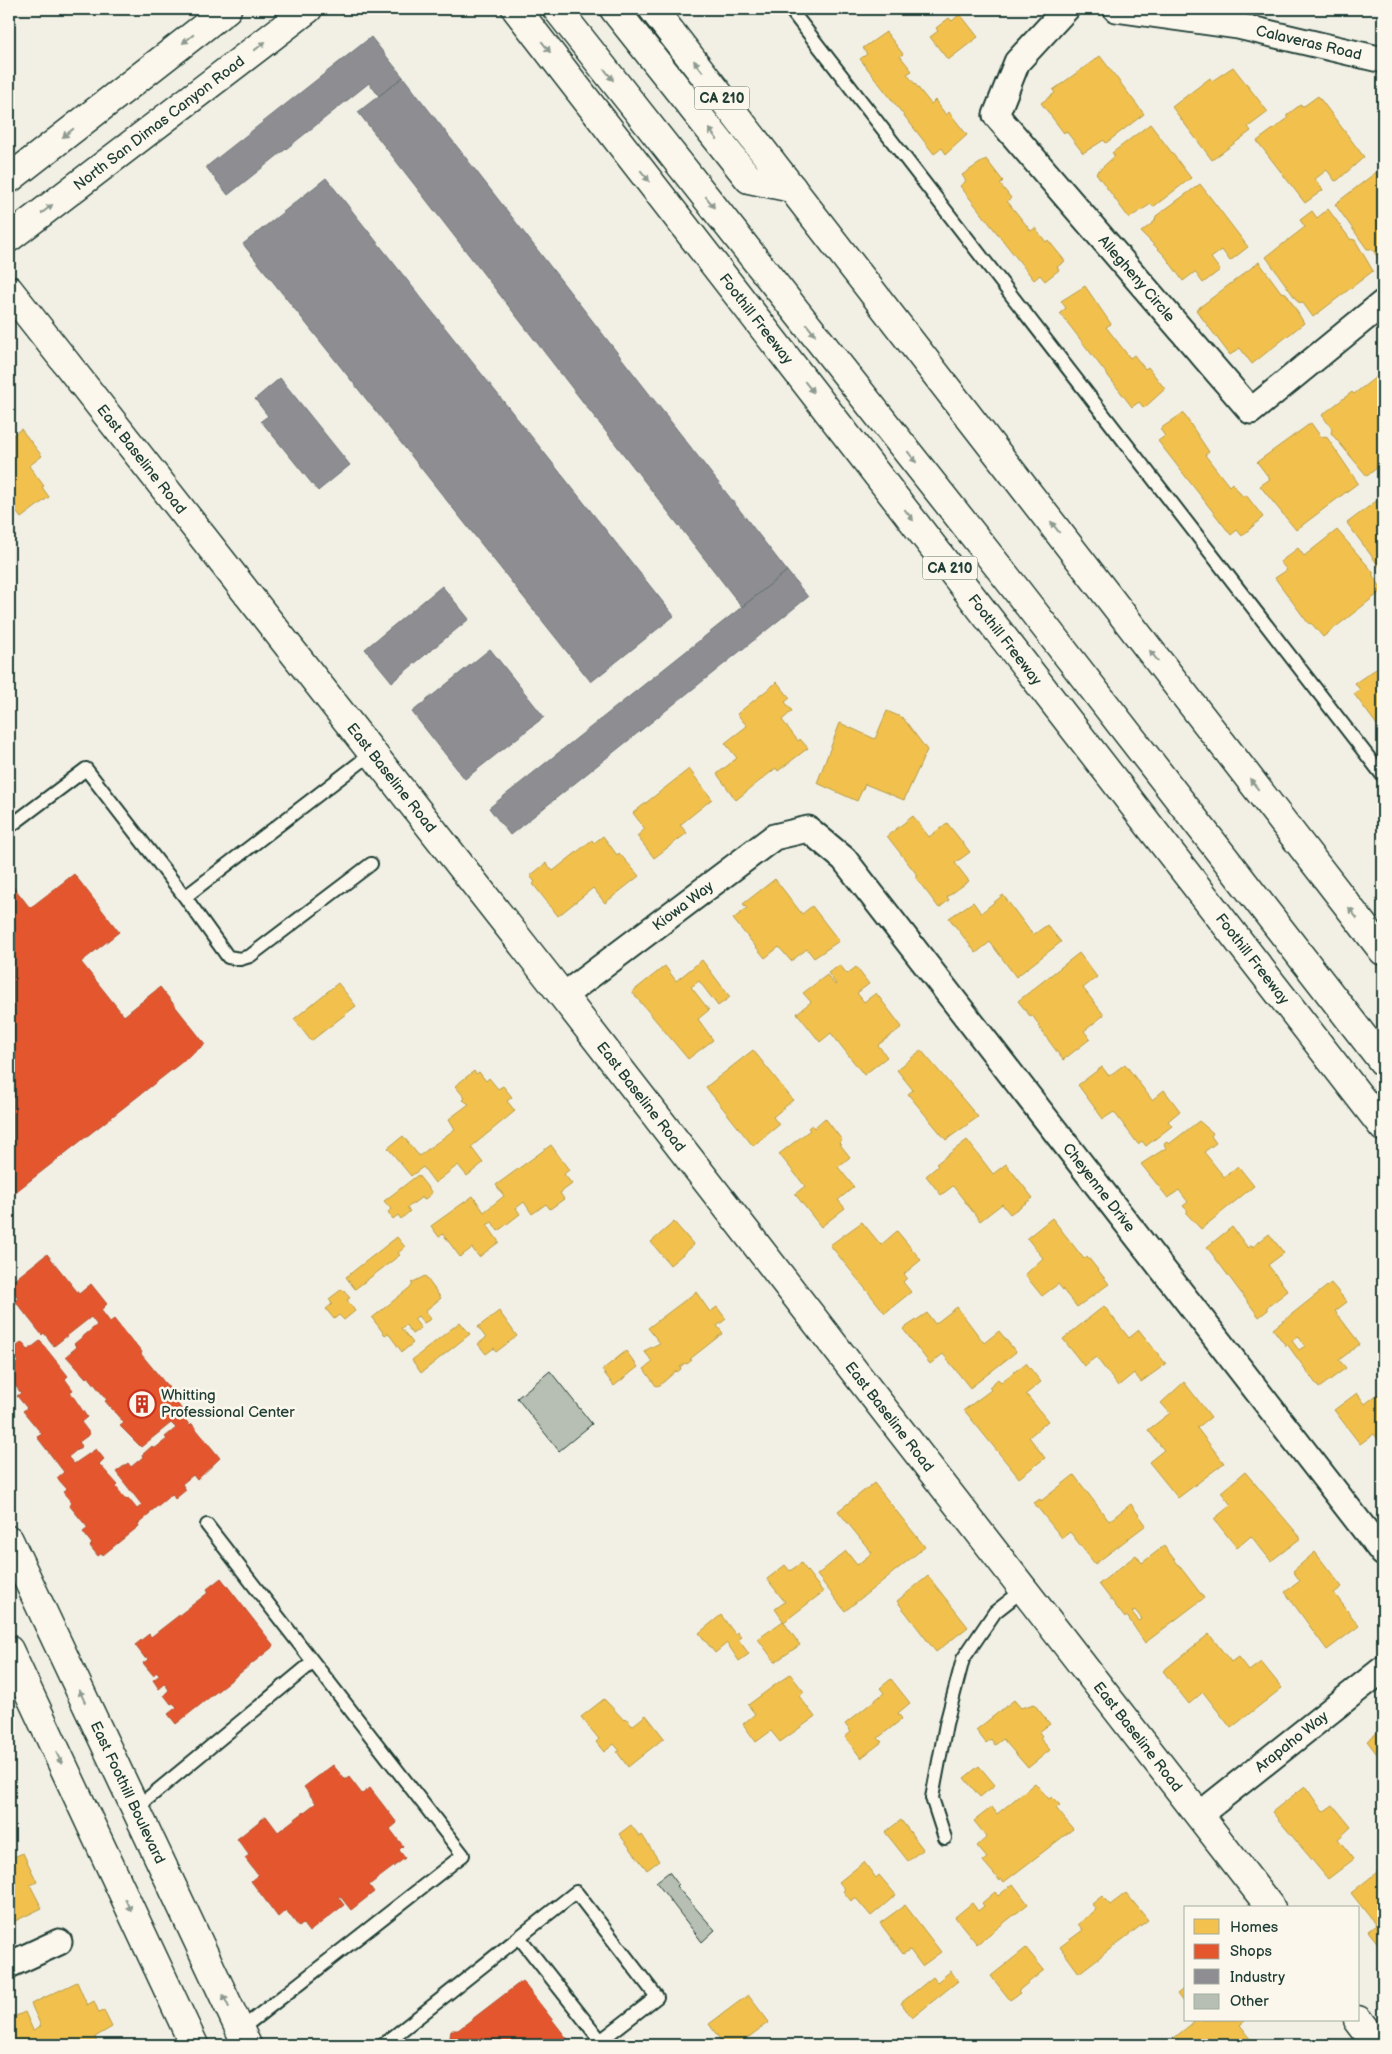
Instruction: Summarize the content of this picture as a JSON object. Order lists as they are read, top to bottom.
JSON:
{
  "streets": {
    "main road": [
      "CA 210",
      "North San Dimas Canyon Road",
      "Foothill Freeway",
      "East Baseline Road",
      "East Foothill Boulevard"
    ],
    "street": [
      "Calaveras Road",
      "Allegheny Circle",
      "Kiowa Way",
      "Cheyenne Drive",
      "Arapaho Way"
    ]
  },
  "crossings": [
    ["East Baseline Road", "Kiowa Way"],
    ["East Baseline Road", "Arapaho Way"],
    ["Kiowa Way", "Cheyenne Drive"]
  ],
  "places": {
    "building": ["Whitting Professional Center"]
  },
  "legend": [
    "Homes",
    "Shops",
    "Industry",
    "Other"
  ]
}
